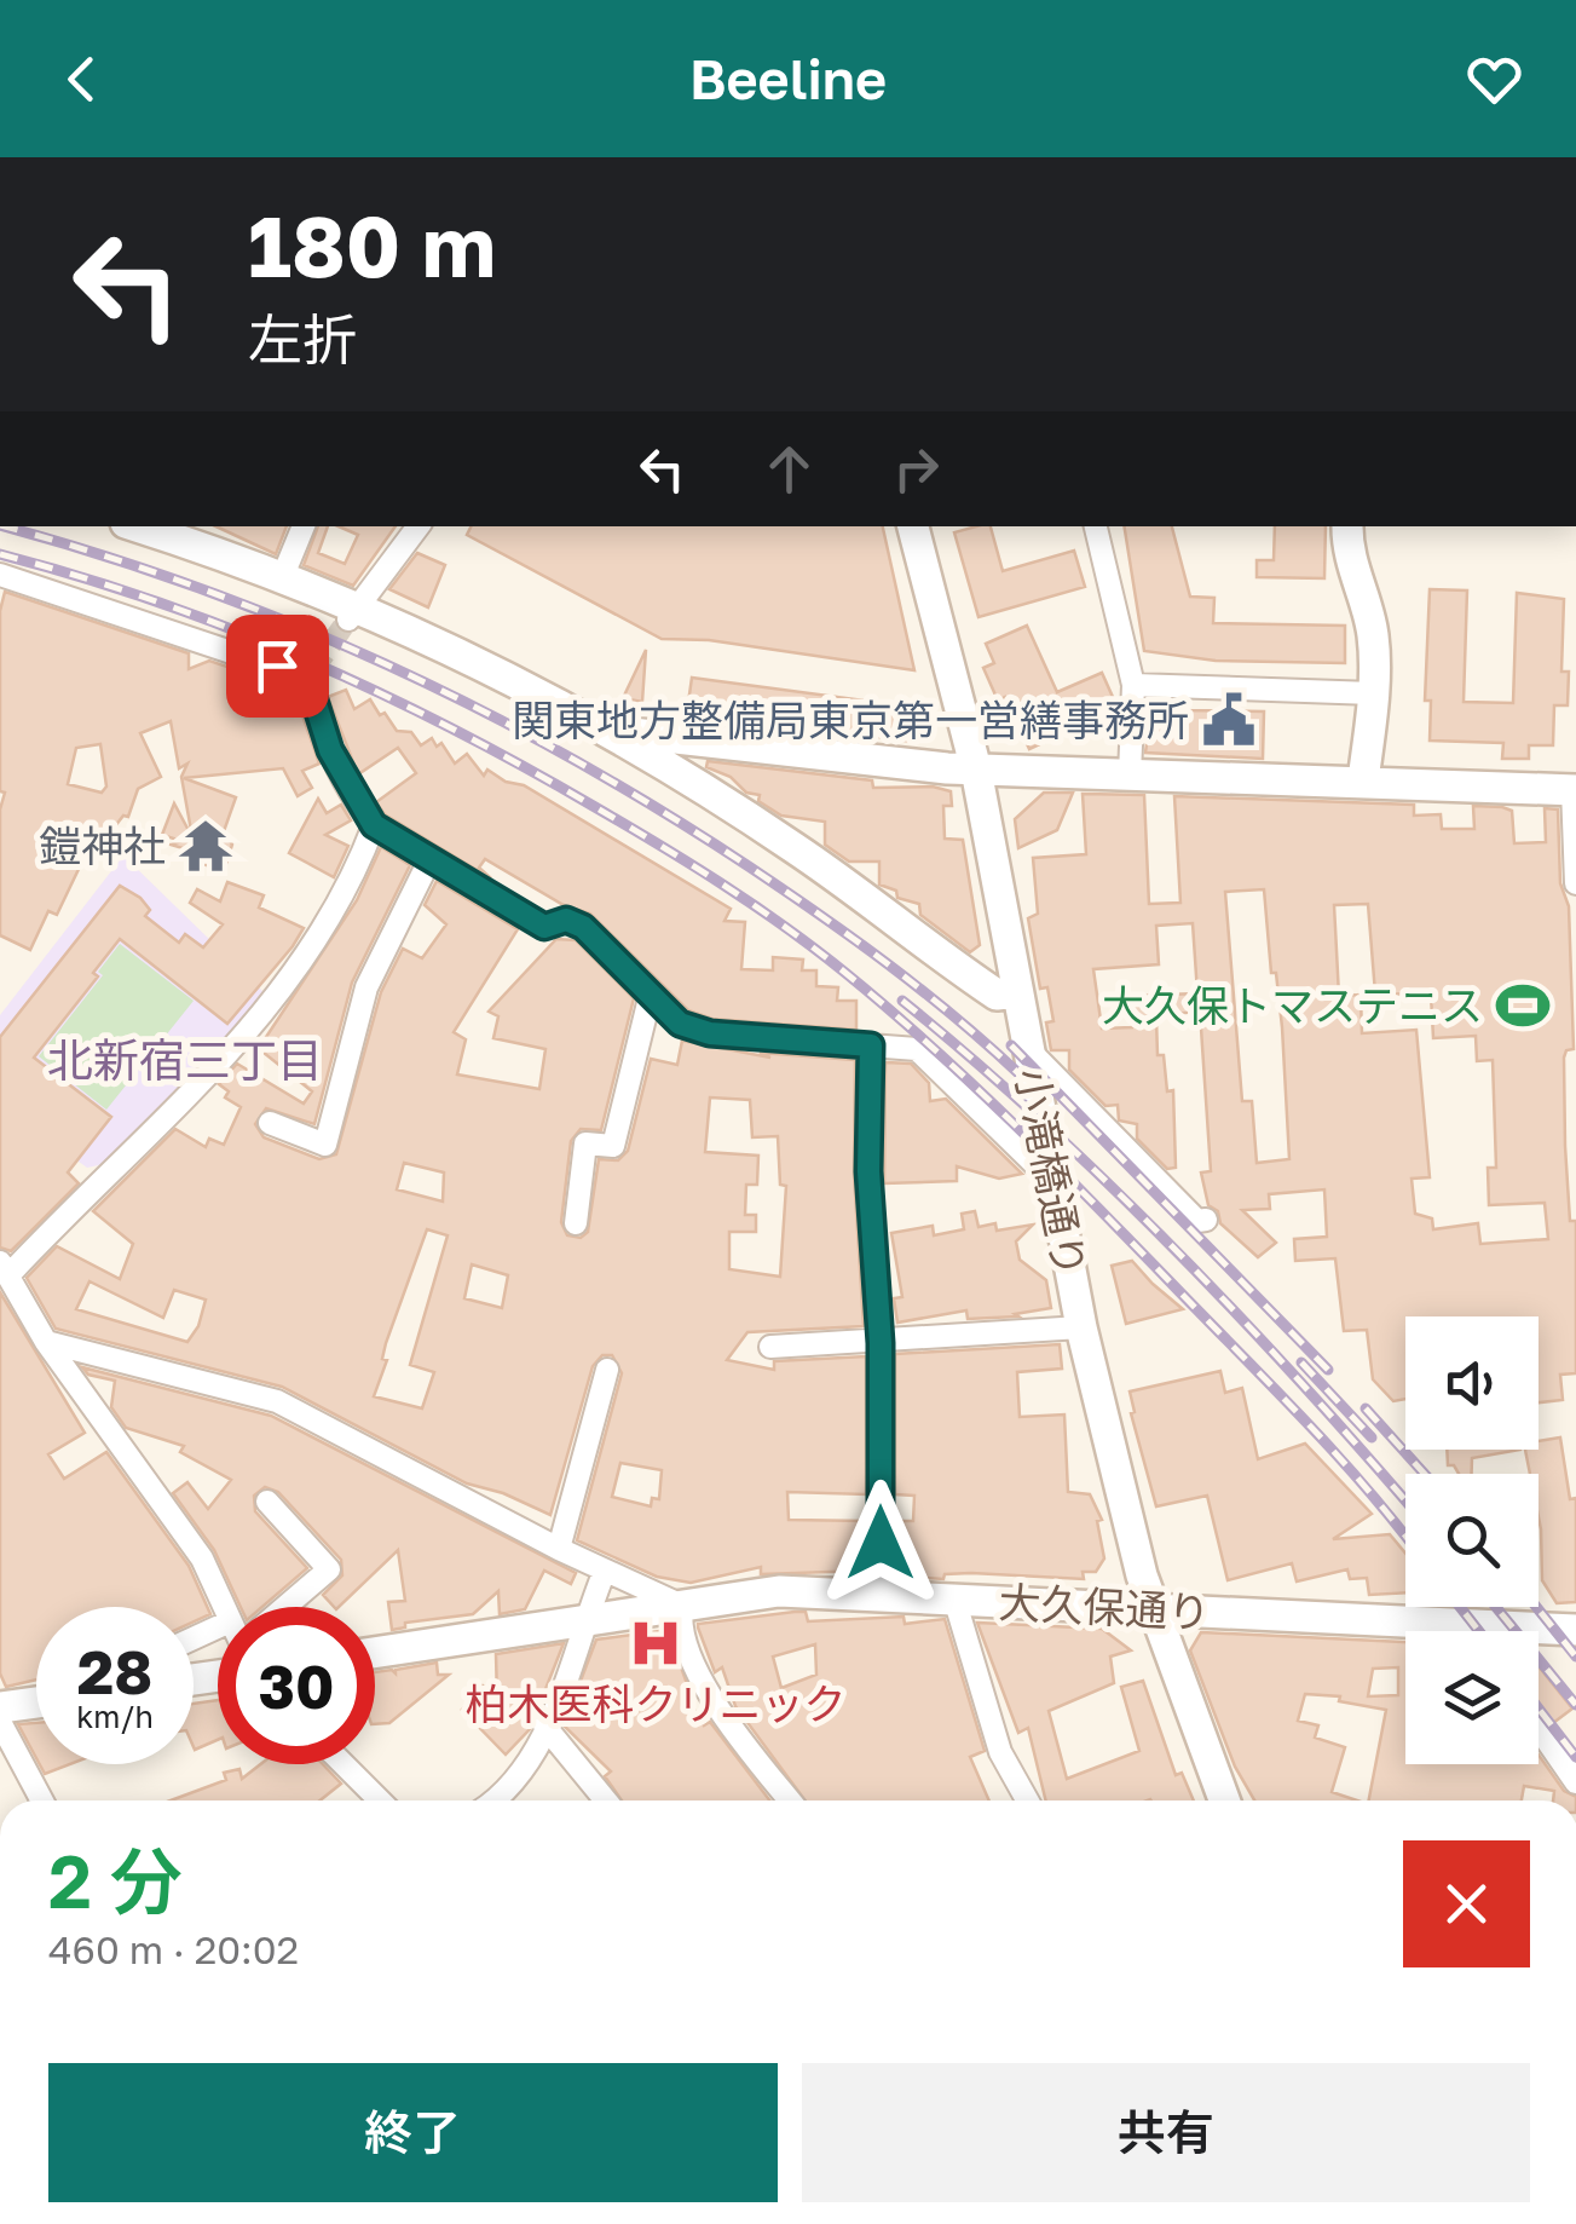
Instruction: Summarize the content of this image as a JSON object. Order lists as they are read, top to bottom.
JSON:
{
  "streets": {
    "street": ["小滝橋通り", "大久保通り"]
  },
  "crossings": [
    ["小滝橋通り", "大久保通り"]
  ],
  "districts": ["北新宿三丁目"],
  "places": {
    "public building": ["関東地方整備局東京第一営繕事務所"],
    "temple": ["鎧神社"],
    "sports": ["大久保トマステニス"],
    "hospital": ["柏木医科クリニック"]
  },
  "page": {
    "header": "Beeline",
    "turn": ["180 m", "左折"],
    "speed": "28 km/h",
    "limit": "30",
    "heading": ["2 分", "460 m · 20:02"],
    "buttons": ["終了", "共有"]
  }
}
